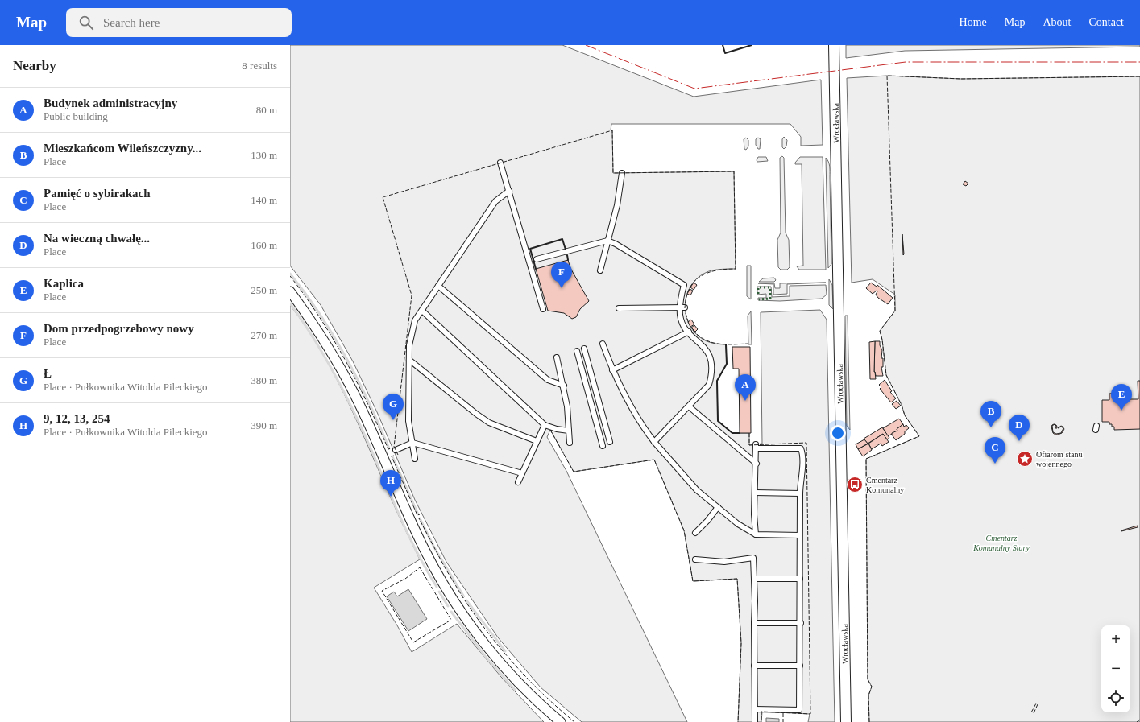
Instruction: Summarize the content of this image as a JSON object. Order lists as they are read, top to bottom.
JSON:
{
  "streets": {
    "main road": ["Wrocławska"]
  },
  "parks": ["Cmentarz Komunalny Stary"],
  "places": {
    "place": ["Ofiarom stanu wojennego"],
    "bus stop": ["Cmentarz Komunalny"]
  },
  "page": {
    "header": "Map",
    "search": "Search here",
    "nav": [
      "Home",
      "Map",
      "About",
      "Contact"
    ],
    "heading": ["Nearby", "8 results"],
    "list": [
      {
        "mark": "A",
        "name": "Budynek administracyjny",
        "note": "Public building",
        "value": "80 m"
      },
      {
        "mark": "B",
        "name": "Mieszkańcom Wileńszczyzny...",
        "note": "Place",
        "value": "130 m"
      },
      {
        "mark": "C",
        "name": "Pamięć o sybirakach",
        "note": "Place",
        "value": "140 m"
      },
      {
        "mark": "D",
        "name": "Na wieczną chwałę...",
        "note": "Place",
        "value": "160 m"
      },
      {
        "mark": "E",
        "name": "Kaplica",
        "note": "Place",
        "value": "250 m"
      },
      {
        "mark": "F",
        "name": "Dom przedpogrzebowy nowy",
        "note": "Place",
        "value": "270 m"
      },
      {
        "mark": "G",
        "name": "Ł",
        "note": "Place · Pułkownika Witolda Pileckiego",
        "value": "380 m"
      },
      {
        "mark": "H",
        "name": "9, 12, 13, 254",
        "note": "Place · Pułkownika Witolda Pileckiego",
        "value": "390 m"
      }
    ],
    "pins": [
      "F",
      "A",
      "E",
      "G",
      "B",
      "D",
      "C",
      "H"
    ],
    "map_buttons": ["+", "−"]
  }
}
